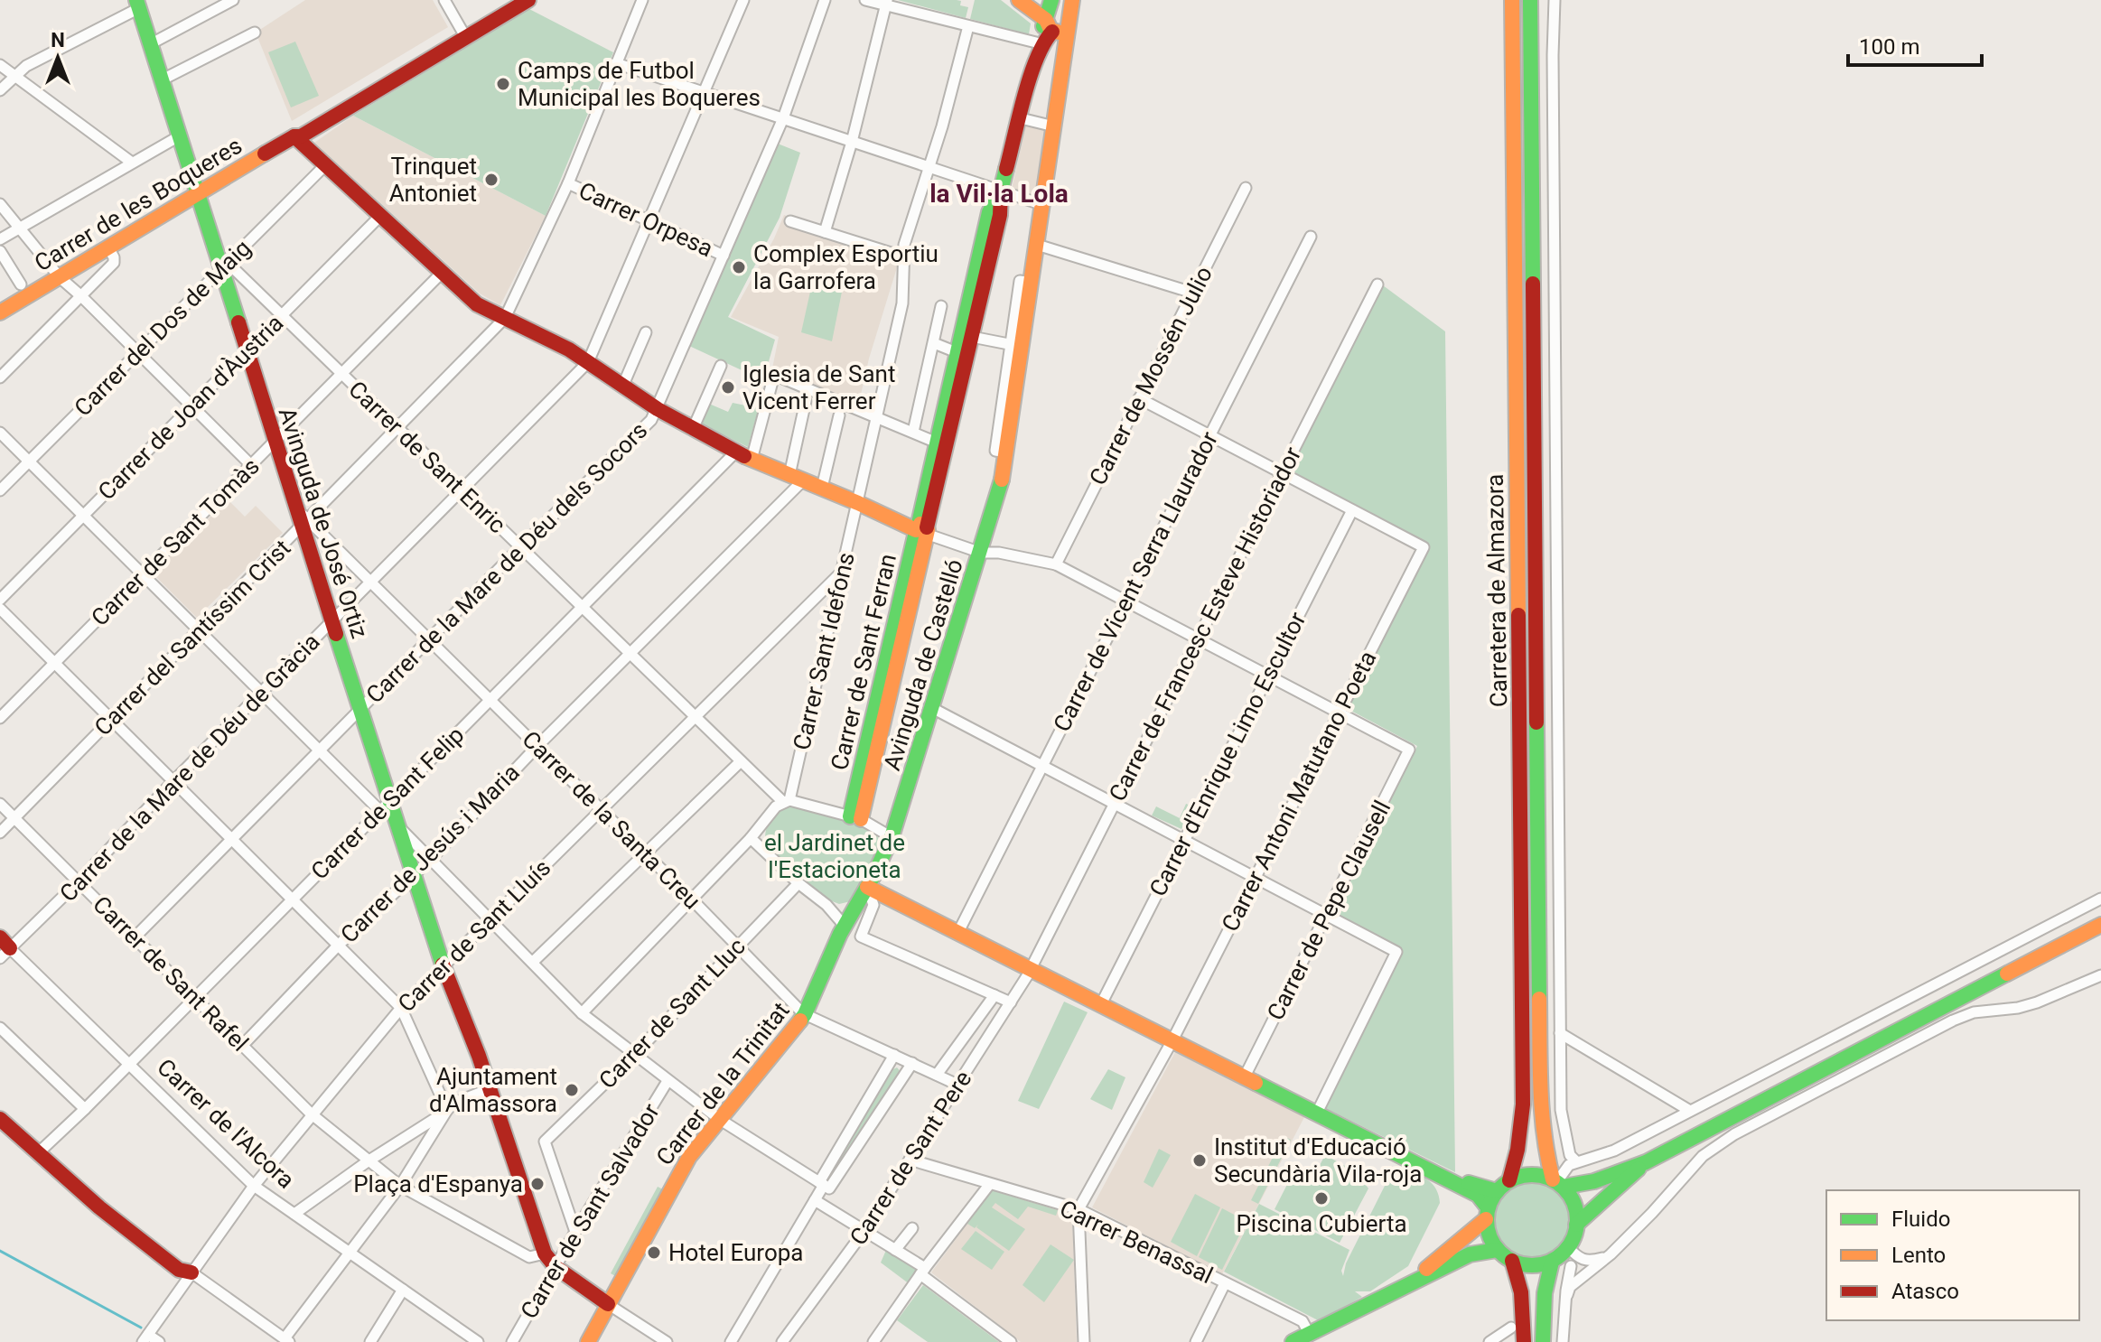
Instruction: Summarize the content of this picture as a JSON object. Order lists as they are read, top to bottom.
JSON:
{
  "streets": {
    "street": [
      "Carrer de les Boqueres",
      "Carrer Orpesa",
      "Carrer del Dos de Maig",
      "Carrer de Mossén Julio",
      "Carrer de Joan d'Àustria",
      "Carrer de Sant Enric",
      "Avinguda de José Ortiz",
      "Carrer de Sant Tomàs",
      "Carrer de la Mare de Déu dels Socors",
      "Carrer de Vicent Serra Llaurador",
      "Carretera de Almazora",
      "Carrer de Francesc Esteve Historiador",
      "Carrer del Santíssim Crist",
      "Carrer Sant Idefons",
      "Carrer de Sant Ferran",
      "Avinguda de Castelló",
      "Carrer d'Enrique Limo Escultor",
      "Carrer de la Mare de Déu de Gràcia",
      "Carrer Antoni Matutano Poeta",
      "Carrer de Sant Felip",
      "Carrer de la Santa Creu",
      "Carrer de Jesús i Maria",
      "Carrer de Pepe Clausell",
      "Carrer de Sant Lluís",
      "Carrer de Sant Rafel",
      "Carrer de Sant Lluc",
      "Carrer de la Trinitat",
      "Carrer de l'Alcora",
      "Carrer de Sant Pere",
      "Carrer de Sant Salvador",
      "Carrer Benassal"
    ]
  },
  "crossings": [
    ["Carrer de les Boqueres", "Avinguda de José Ortiz"],
    ["Carrer Orpesa", "Carrer de la Mare de Déu dels Socors"],
    ["Carrer Orpesa", "Carrer del Santíssim Crist"],
    ["Carrer Orpesa", "Carrer de la Mare de Déu de Gràcia"],
    ["Carrer del Dos de Maig", "Carrer de Sant Enric"],
    ["Carrer del Dos de Maig", "Avinguda de José Ortiz"],
    ["Carrer de Joan d'Àustria", "Carrer de Sant Enric"],
    ["Carrer de Joan d'Àustria", "Avinguda de José Ortiz"],
    ["Carrer de Sant Enric", "Avinguda de José Ortiz"],
    ["Carrer de Sant Enric", "Carrer de Sant Tomàs"],
    ["Carrer de Sant Enric", "Carrer de la Mare de Déu dels Socors"],
    ["Carrer de Sant Enric", "Carrer del Santíssim Crist"],
    ["Carrer de Sant Enric", "Carrer Sant Idefons"],
    ["Carrer de Sant Enric", "Carrer de la Mare de Déu de Gràcia"],
    ["Carrer de Sant Enric", "Carrer de Sant Felip"],
    ["Carrer de Sant Enric", "Carrer de Jesús i Maria"],
    ["Carrer de Sant Enric", "Carrer de Sant Lluís"],
    ["Avinguda de José Ortiz", "Carrer de Sant Tomàs"],
    ["Avinguda de José Ortiz", "Carrer de la Mare de Déu dels Socors"],
    ["Avinguda de José Ortiz", "Carrer del Santíssim Crist"],
    ["Avinguda de José Ortiz", "Carrer de la Mare de Déu de Gràcia"],
    ["Avinguda de José Ortiz", "Carrer de Sant Felip"],
    ["Avinguda de José Ortiz", "Carrer de la Santa Creu"],
    ["Avinguda de José Ortiz", "Carrer de Jesús i Maria"],
    ["Avinguda de José Ortiz", "Carrer de Sant Lluís"],
    ["Carrer de la Mare de Déu dels Socors", "Carrer de la Santa Creu"],
    ["Carrer de la Mare de Déu dels Socors", "Carrer de Sant Rafel"],
    ["Carrer de Francesc Esteve Historiador", "Carrer de Sant Pere"],
    ["Carrer del Santíssim Crist", "Carrer de la Santa Creu"],
    ["Carrer del Santíssim Crist", "Carrer de Sant Rafel"],
    ["Carrer Sant Idefons", "Carrer de Sant Lluís"],
    ["Avinguda de Castelló", "Carrer de la Trinitat"],
    ["Avinguda de Castelló", "Carrer de Sant Pere"],
    ["Carrer d'Enrique Limo Escultor", "Carrer Antoni Matutano Poeta"],
    ["Carrer de la Mare de Déu de Gràcia", "Carrer de la Santa Creu"],
    ["Carrer de la Mare de Déu de Gràcia", "Carrer de Sant Rafel"],
    ["Carrer de la Mare de Déu de Gràcia", "Carrer de l'Alcora"],
    ["Carrer Antoni Matutano Poeta", "Carrer de Pepe Clausell"],
    ["Carrer Antoni Matutano Poeta", "Carrer Benassal"],
    ["Carrer de Sant Felip", "Carrer de la Santa Creu"],
    ["Carrer de Sant Felip", "Carrer de Sant Rafel"],
    ["Carrer de Sant Felip", "Carrer de l'Alcora"],
    ["Carrer de la Santa Creu", "Carrer de Jesús i Maria"],
    ["Carrer de la Santa Creu", "Carrer de Sant Lluís"],
    ["Carrer de la Santa Creu", "Carrer de Sant Lluc"],
    ["Carrer de la Santa Creu", "Carrer de la Trinitat"],
    ["Carrer de la Santa Creu", "Carrer de Sant Pere"],
    ["Carrer de Jesús i Maria", "Carrer de Sant Rafel"],
    ["Carrer de Sant Lluís", "Carrer de Sant Rafel"],
    ["Carrer de Sant Lluís", "Carrer de l'Alcora"],
    ["Carrer de Sant Lluc", "Carrer de Sant Salvador"],
    ["Carrer de Sant Pere", "Carrer Benassal"]
  ],
  "districts": ["la Vil·la Lola"],
  "parks": ["el Jardinet de l'Estacioneta"],
  "places": [
    "Camps de Futbol Municipal les Boqueres",
    "Trinquet Antoniet",
    "Complex Esportiu la Garrofera",
    "Iglesia de Sant Vicent Ferrer",
    "Ajuntament d'Almassora",
    "Institut d'Educació Secundària Vila-roja",
    "Plaça d'Espanya",
    "Piscina Cubierta",
    "Hotel Europa"
  ],
  "legend": ["Fluido", "Lento", "Atasco"],
  "scale_bar": "100 m",
  "north": "top"
}
